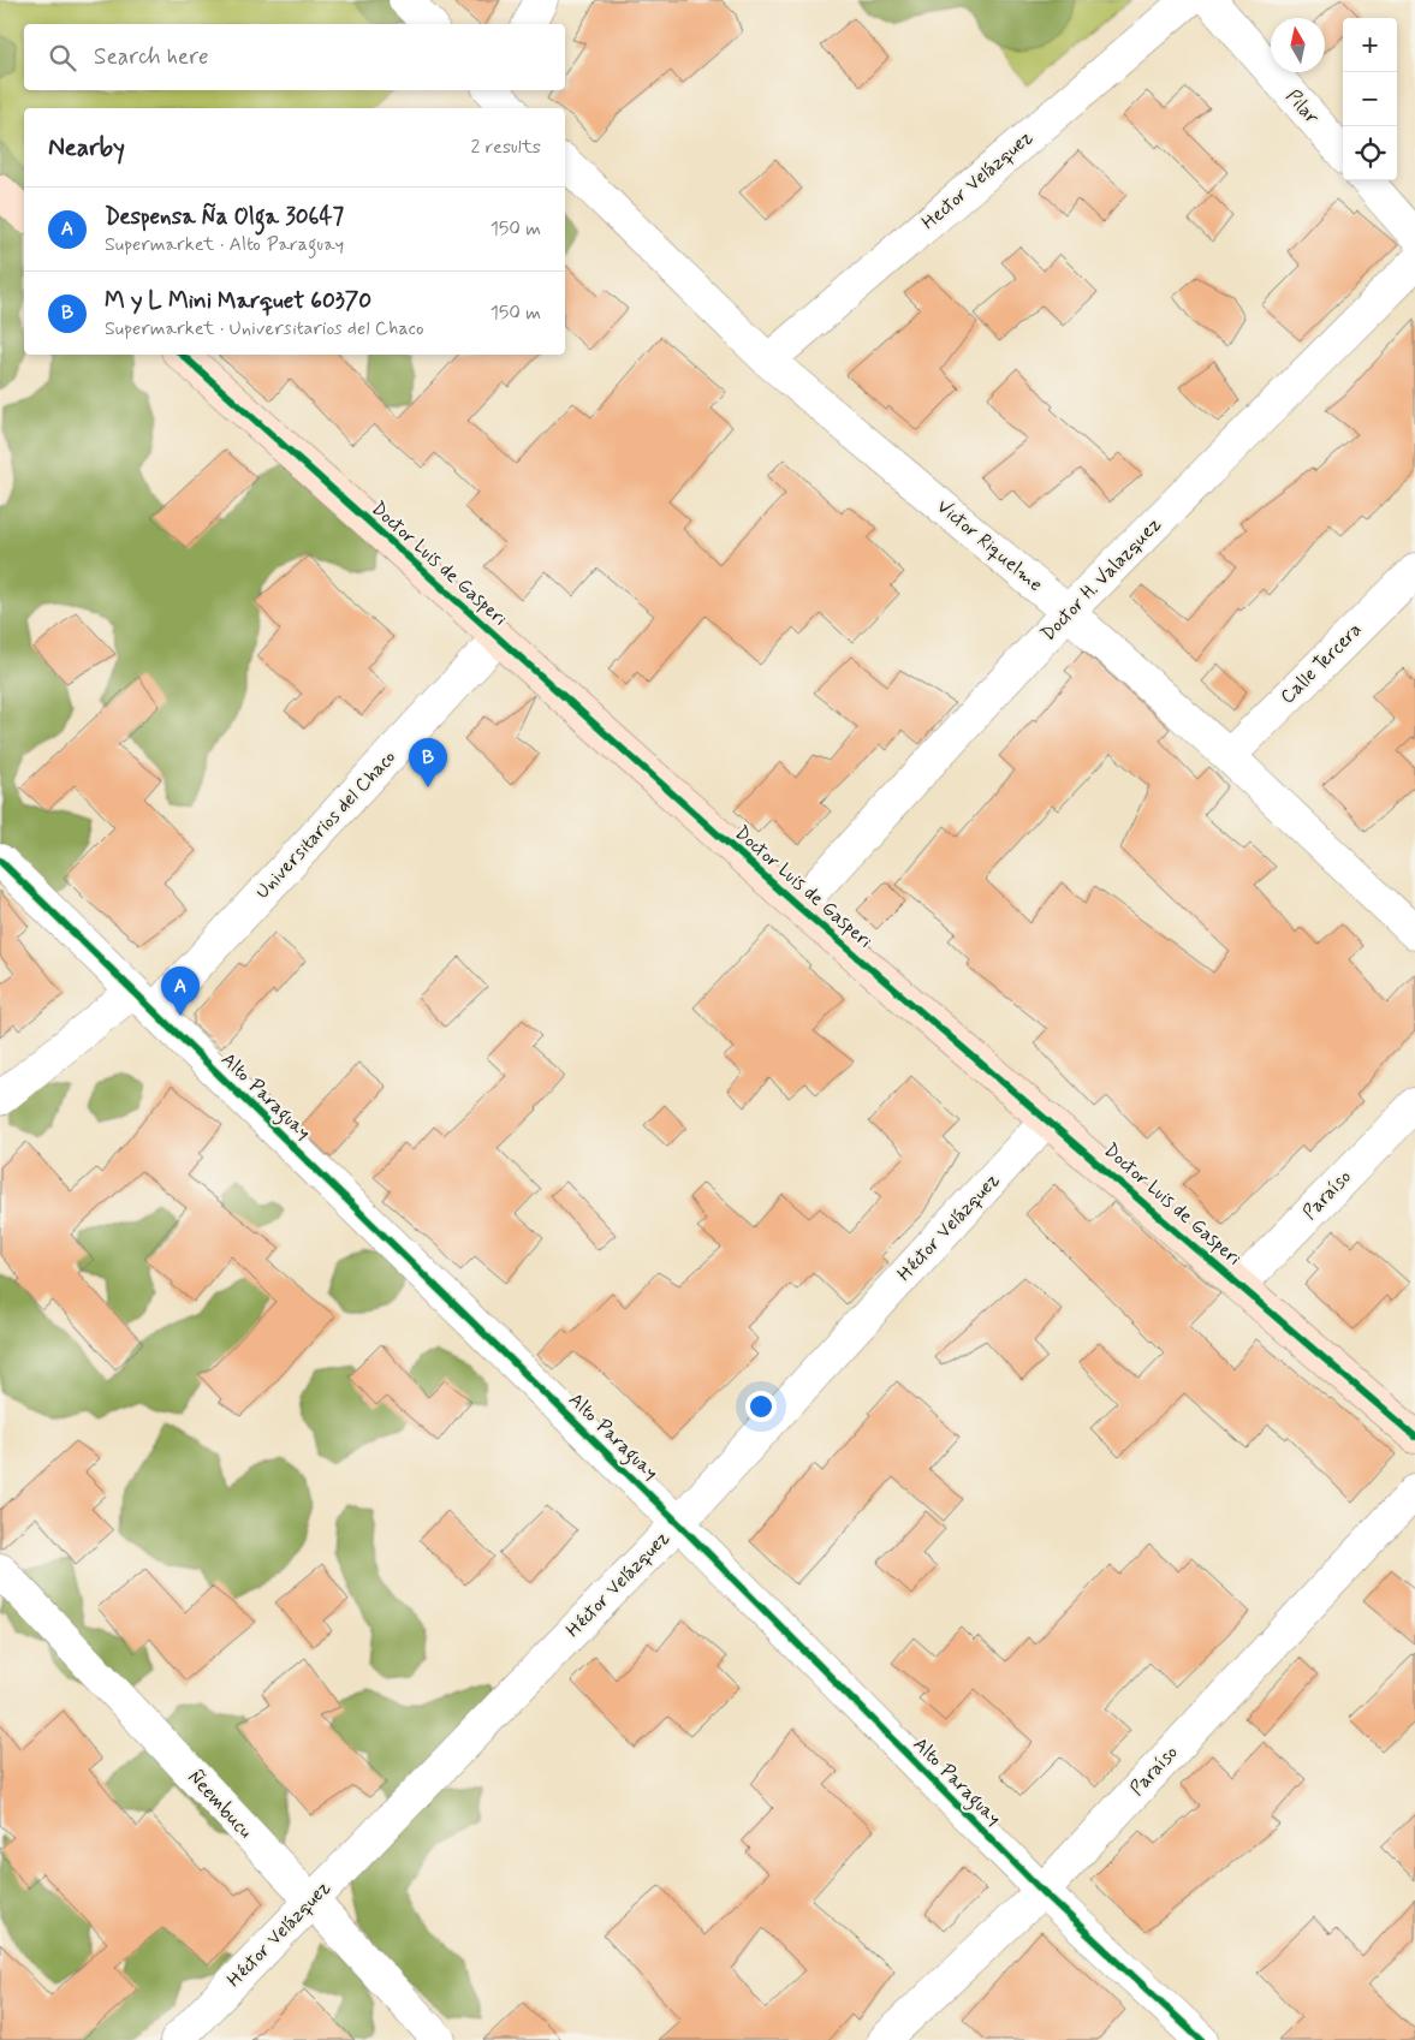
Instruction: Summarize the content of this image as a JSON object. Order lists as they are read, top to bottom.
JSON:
{
  "streets": {
    "street": [
      "Pilar",
      "Hector Velázquez",
      "Victor Riquelme",
      "Doctor Luis de Gasperi",
      "Doctor H. Valazquez",
      "Calle Tercera",
      "Universitarios del Chaco",
      "Alto Paraguay",
      "Paraíso",
      "Héctor Velázquez",
      "Ñeembucu"
    ]
  },
  "crossings": [
    ["Hector Velázquez", "Victor Riquelme"],
    ["Victor Riquelme", "Doctor H. Valazquez"],
    ["Victor Riquelme", "Calle Tercera"],
    ["Doctor Luis de Gasperi", "Doctor H. Valazquez"],
    ["Doctor Luis de Gasperi", "Universitarios del Chaco"],
    ["Doctor Luis de Gasperi", "Paraíso"],
    ["Doctor Luis de Gasperi", "Héctor Velázquez"],
    ["Universitarios del Chaco", "Alto Paraguay"],
    ["Alto Paraguay", "Paraíso"],
    ["Alto Paraguay", "Héctor Velázquez"],
    ["Héctor Velázquez", "Ñeembucu"]
  ],
  "north": "top",
  "page": {
    "map_buttons": ["+", "−"],
    "search": "Search here",
    "heading": ["Nearby", "2 results"],
    "list": [
      {
        "mark": "A",
        "name": "Despensa Ña Olga 30647",
        "note": "Supermarket · Alto Paraguay",
        "value": "150 m"
      },
      {
        "mark": "B",
        "name": "M y L Mini Marquet 60370",
        "note": "Supermarket · Universitarios del Chaco",
        "value": "150 m"
      }
    ],
    "pins": ["B", "A"]
  }
}
